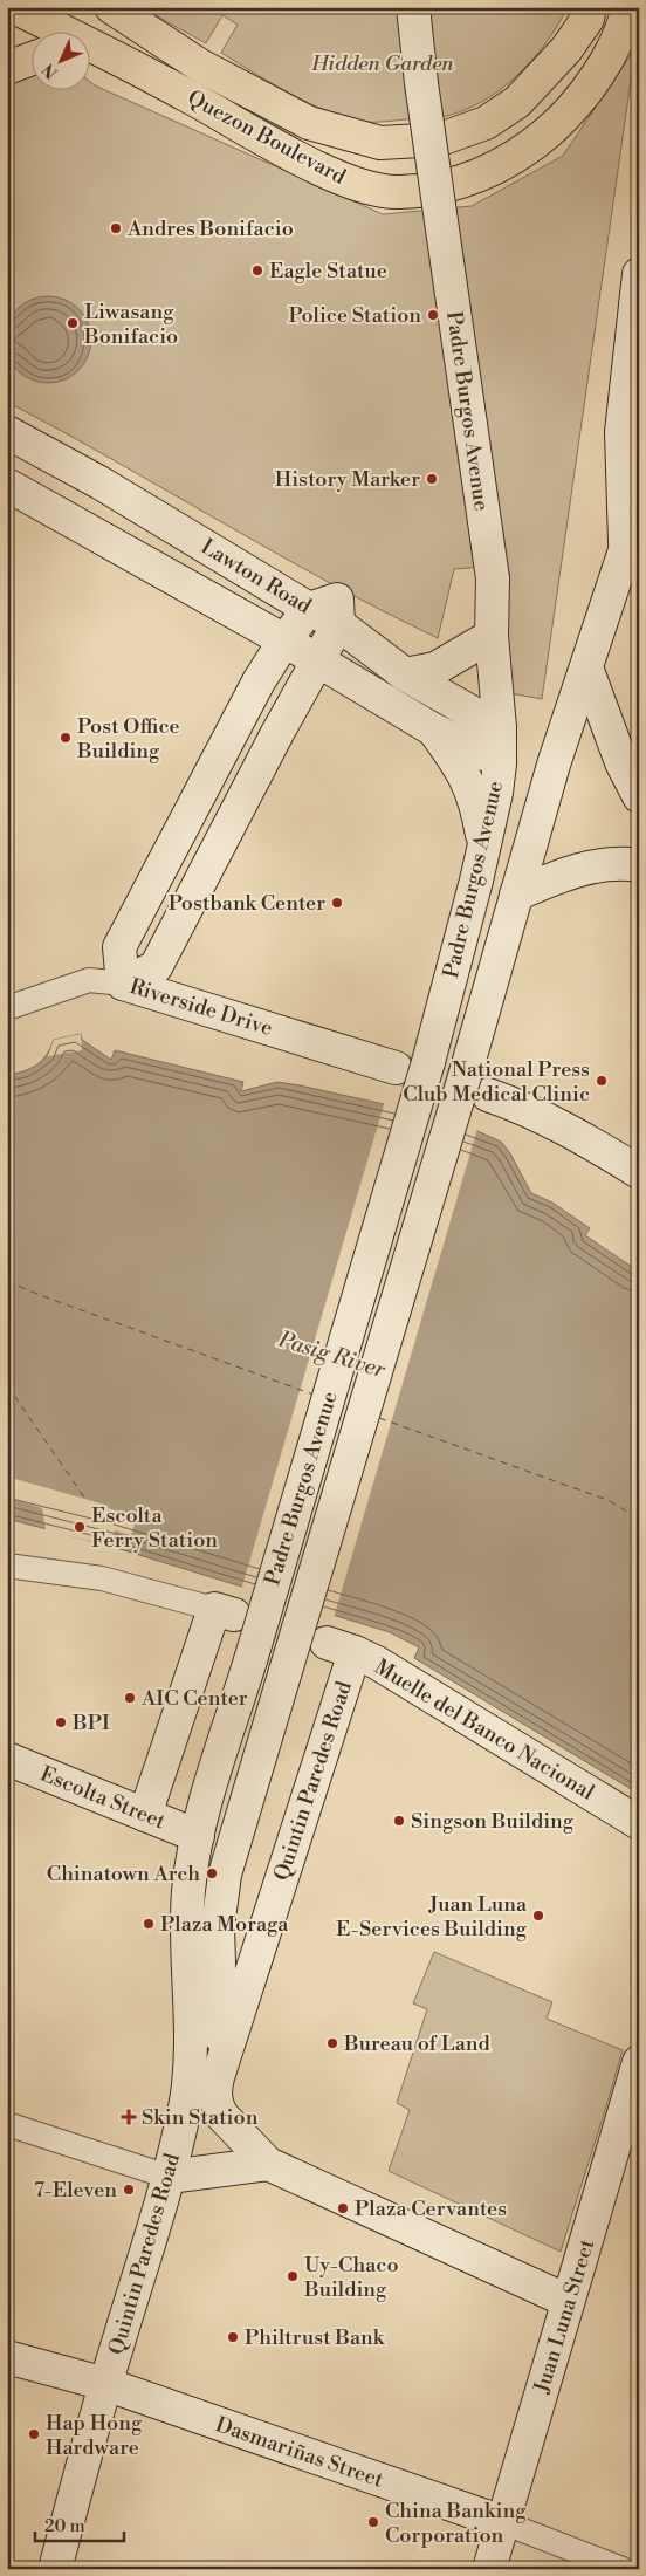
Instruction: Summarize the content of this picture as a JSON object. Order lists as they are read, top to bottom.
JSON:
{
  "streets": {
    "main road": [
      "Quezon Boulevard",
      "Padre Burgos Avenue",
      "Lawton Road",
      "Riverside Drive",
      "Muelle del Banco Nacional",
      "Quintin Paredes Road",
      "Escolta Street",
      "Juan Luna Street",
      "Dasmariñas Street"
    ]
  },
  "crossings": [
    ["Padre Burgos Avenue", "Lawton Road"],
    ["Padre Burgos Avenue", "Quintin Paredes Road"],
    ["Muelle del Banco Nacional", "Quintin Paredes Road"],
    ["Quintin Paredes Road", "Escolta Street"],
    ["Quintin Paredes Road", "Dasmariñas Street"],
    ["Juan Luna Street", "Dasmariñas Street"]
  ],
  "water": ["Pasig River"],
  "parks": ["Hidden Garden"],
  "places": {
    "other": [
      "Andres Bonifacio",
      "Eagle Statue",
      "Police Station",
      "Liwasang Bonifacio",
      "History Marker",
      "Post Office Building",
      "Postbank Center",
      "National Press Club Medical Clinic",
      "Escolta Ferry Station",
      "AIC Center",
      "BPI",
      "Singson Building",
      "Chinatown Arch",
      "Juan Luna E-Services Building",
      "Plaza Moraga",
      "Bureau of Land",
      "7-Eleven",
      "Plaza Cervantes",
      "Uy-Chaco Building",
      "Philtrust Bank",
      "Hap Hong Hardware",
      "China Banking Corporation"
    ],
    "health": ["Skin Station"]
  },
  "scale_bar": "20 m",
  "north": "bottom left"
}
